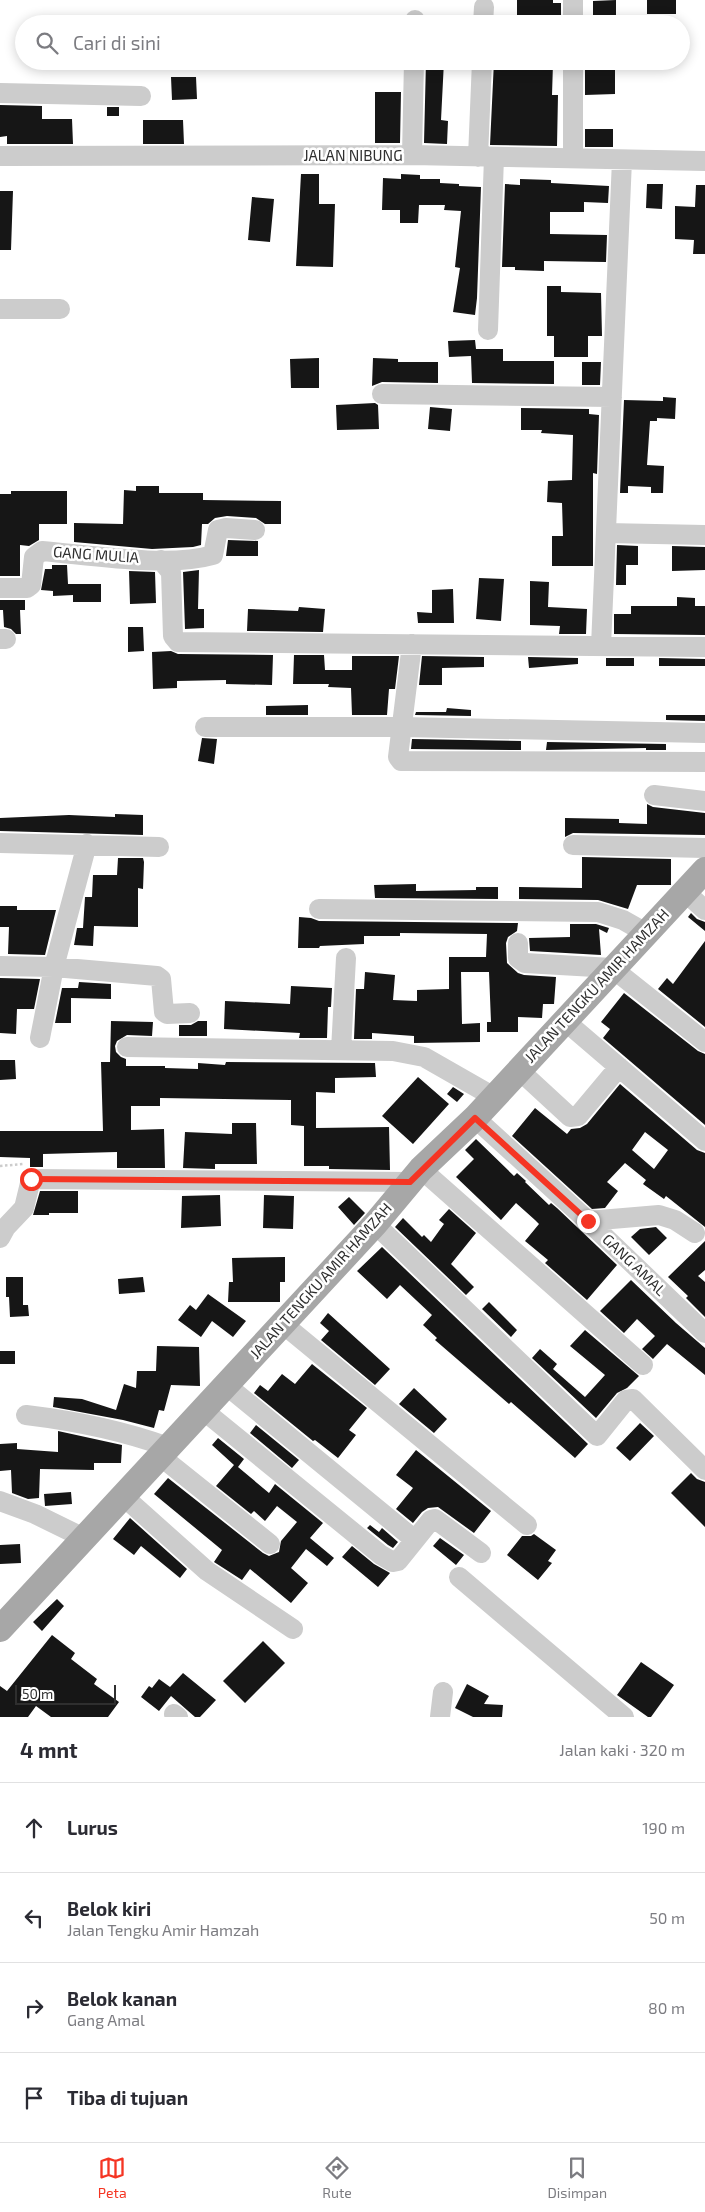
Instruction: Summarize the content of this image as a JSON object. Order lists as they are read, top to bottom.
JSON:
{
  "streets": {
    "main road": ["JALAN TENGKU AMIR HAMZAH"],
    "street": ["JALAN NIBUNG", "GANG MULIA", "GANG AMAL"]
  },
  "crossings": [
    ["JALAN TENGKU AMIR HAMZAH", "GANG AMAL"]
  ],
  "scale_bar": "50 m",
  "page": {
    "search": "Cari di sini",
    "scale": "50 m",
    "heading": ["4 mnt", "Jalan kaki · 320 m"],
    "list": [
      ["Lurus", "190 m"],
      ["Belok kiri", "Jalan Tengku Amir Hamzah", "50 m"],
      ["Belok kanan", "Gang Amal", "80 m"],
      "Tiba di tujuan"
    ],
    "nav": ["Peta", "Rute", "Disimpan"]
  }
}
